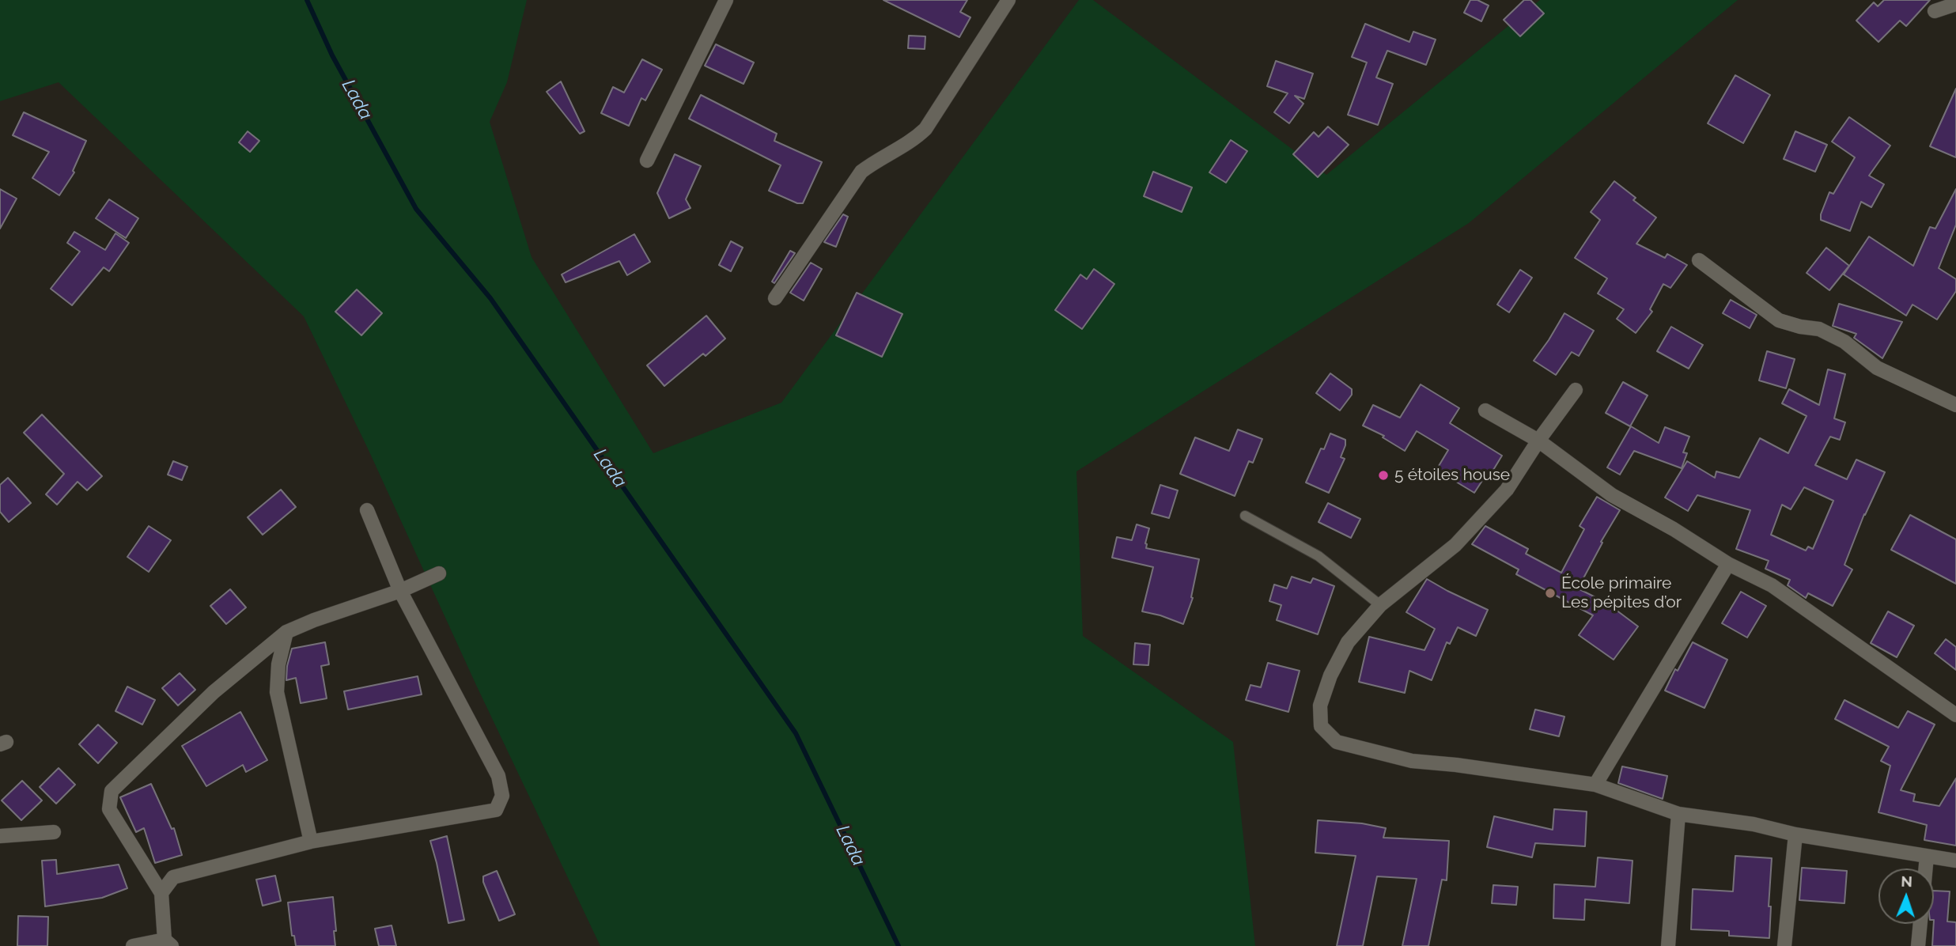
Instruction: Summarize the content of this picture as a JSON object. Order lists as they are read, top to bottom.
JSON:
{
  "water": ["Lada"],
  "places": ["5 étoiles house", "École primaire Les pépites d’or"],
  "north": "top"
}
